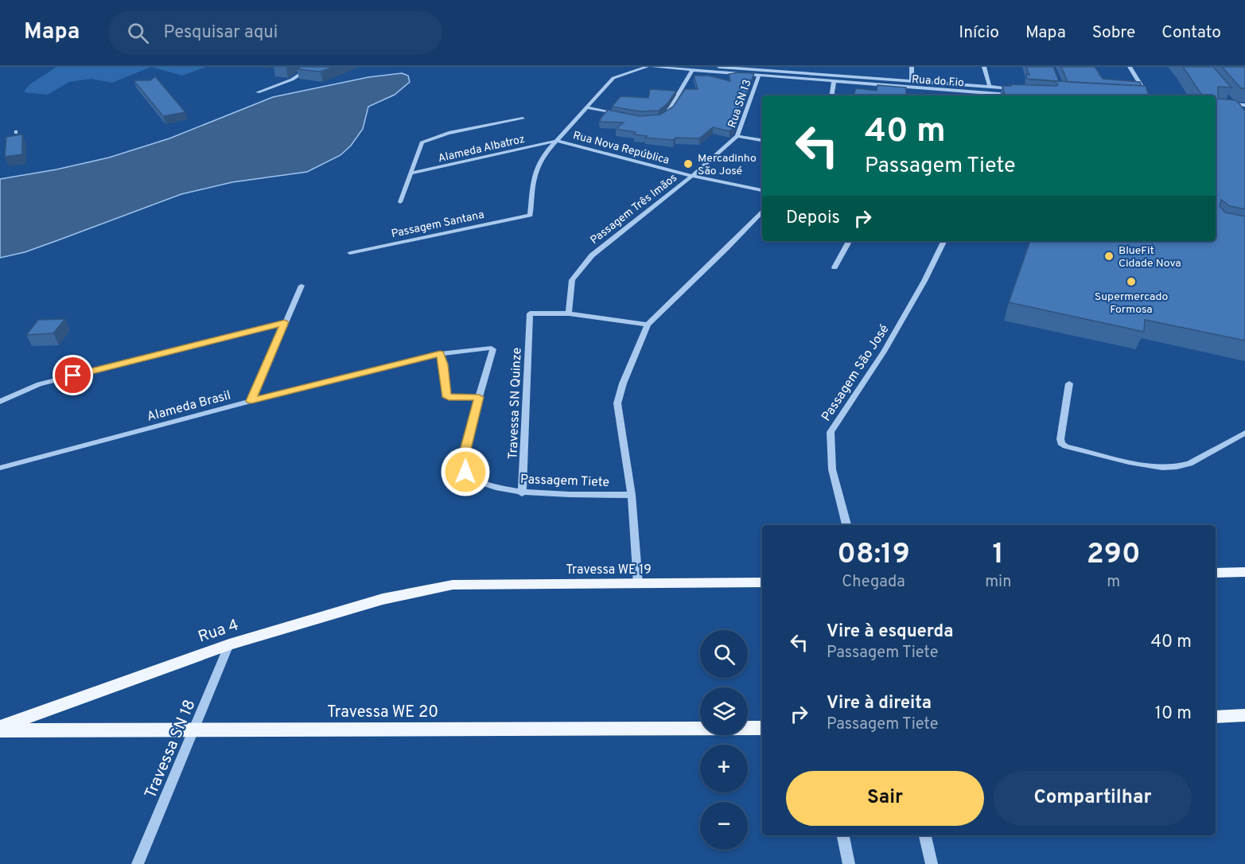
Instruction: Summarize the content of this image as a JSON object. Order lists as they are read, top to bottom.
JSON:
{
  "streets": {
    "main road": ["Travessa WE 19", "Rua 4", "Travessa WE 20"],
    "street": [
      "Rua do Fio",
      "Rua SN 13",
      "Rua Nova República",
      "Alameda Albatroz",
      "Passagem Três Imãos",
      "Passagem Santana",
      "Passagem São José",
      "Travessa SN Quinze",
      "Alameda Brasil",
      "Passagem Tiete",
      "Travessa SN 18"
    ]
  },
  "crossings": [
    ["Rua do Fio", "Rua SN 13"],
    ["Rua SN 13", "Passagem Três Imãos"],
    ["Rua Nova República", "Alameda Albatroz"],
    ["Rua Nova República", "Passagem Três Imãos"],
    ["Rua Nova República", "Passagem Santana"],
    ["Alameda Albatroz", "Passagem Santana"],
    ["Passagem Três Imãos", "Travessa SN Quinze"],
    ["Travessa SN Quinze", "Passagem Tiete"],
    ["Alameda Brasil", "Passagem Tiete"],
    ["Travessa WE 19", "Rua 4"],
    ["Rua 4", "Travessa WE 20"],
    ["Rua 4", "Travessa SN 18"],
    ["Travessa WE 20", "Travessa SN 18"]
  ],
  "places": ["Mercadinho São José", "BlueFit Cidade Nova", "Supermercado Formosa"],
  "page": {
    "header": "Mapa",
    "search": "Pesquisar aqui",
    "nav": [
      "Início",
      "Mapa",
      "Sobre",
      "Contato"
    ],
    "turn": ["40 m", "Passagem Tiete"],
    "then": "Depois",
    "eta": [
      "08:19",
      "Chegada",
      "1",
      "min",
      "290",
      "m"
    ],
    "list": [
      {
        "name": "Vire à esquerda",
        "note": "Passagem Tiete",
        "value": "40 m"
      },
      {
        "name": "Vire à direita",
        "note": "Passagem Tiete",
        "value": "10 m"
      }
    ],
    "map_buttons": ["+", "−"],
    "buttons": ["Sair", "Compartilhar"]
  }
}
